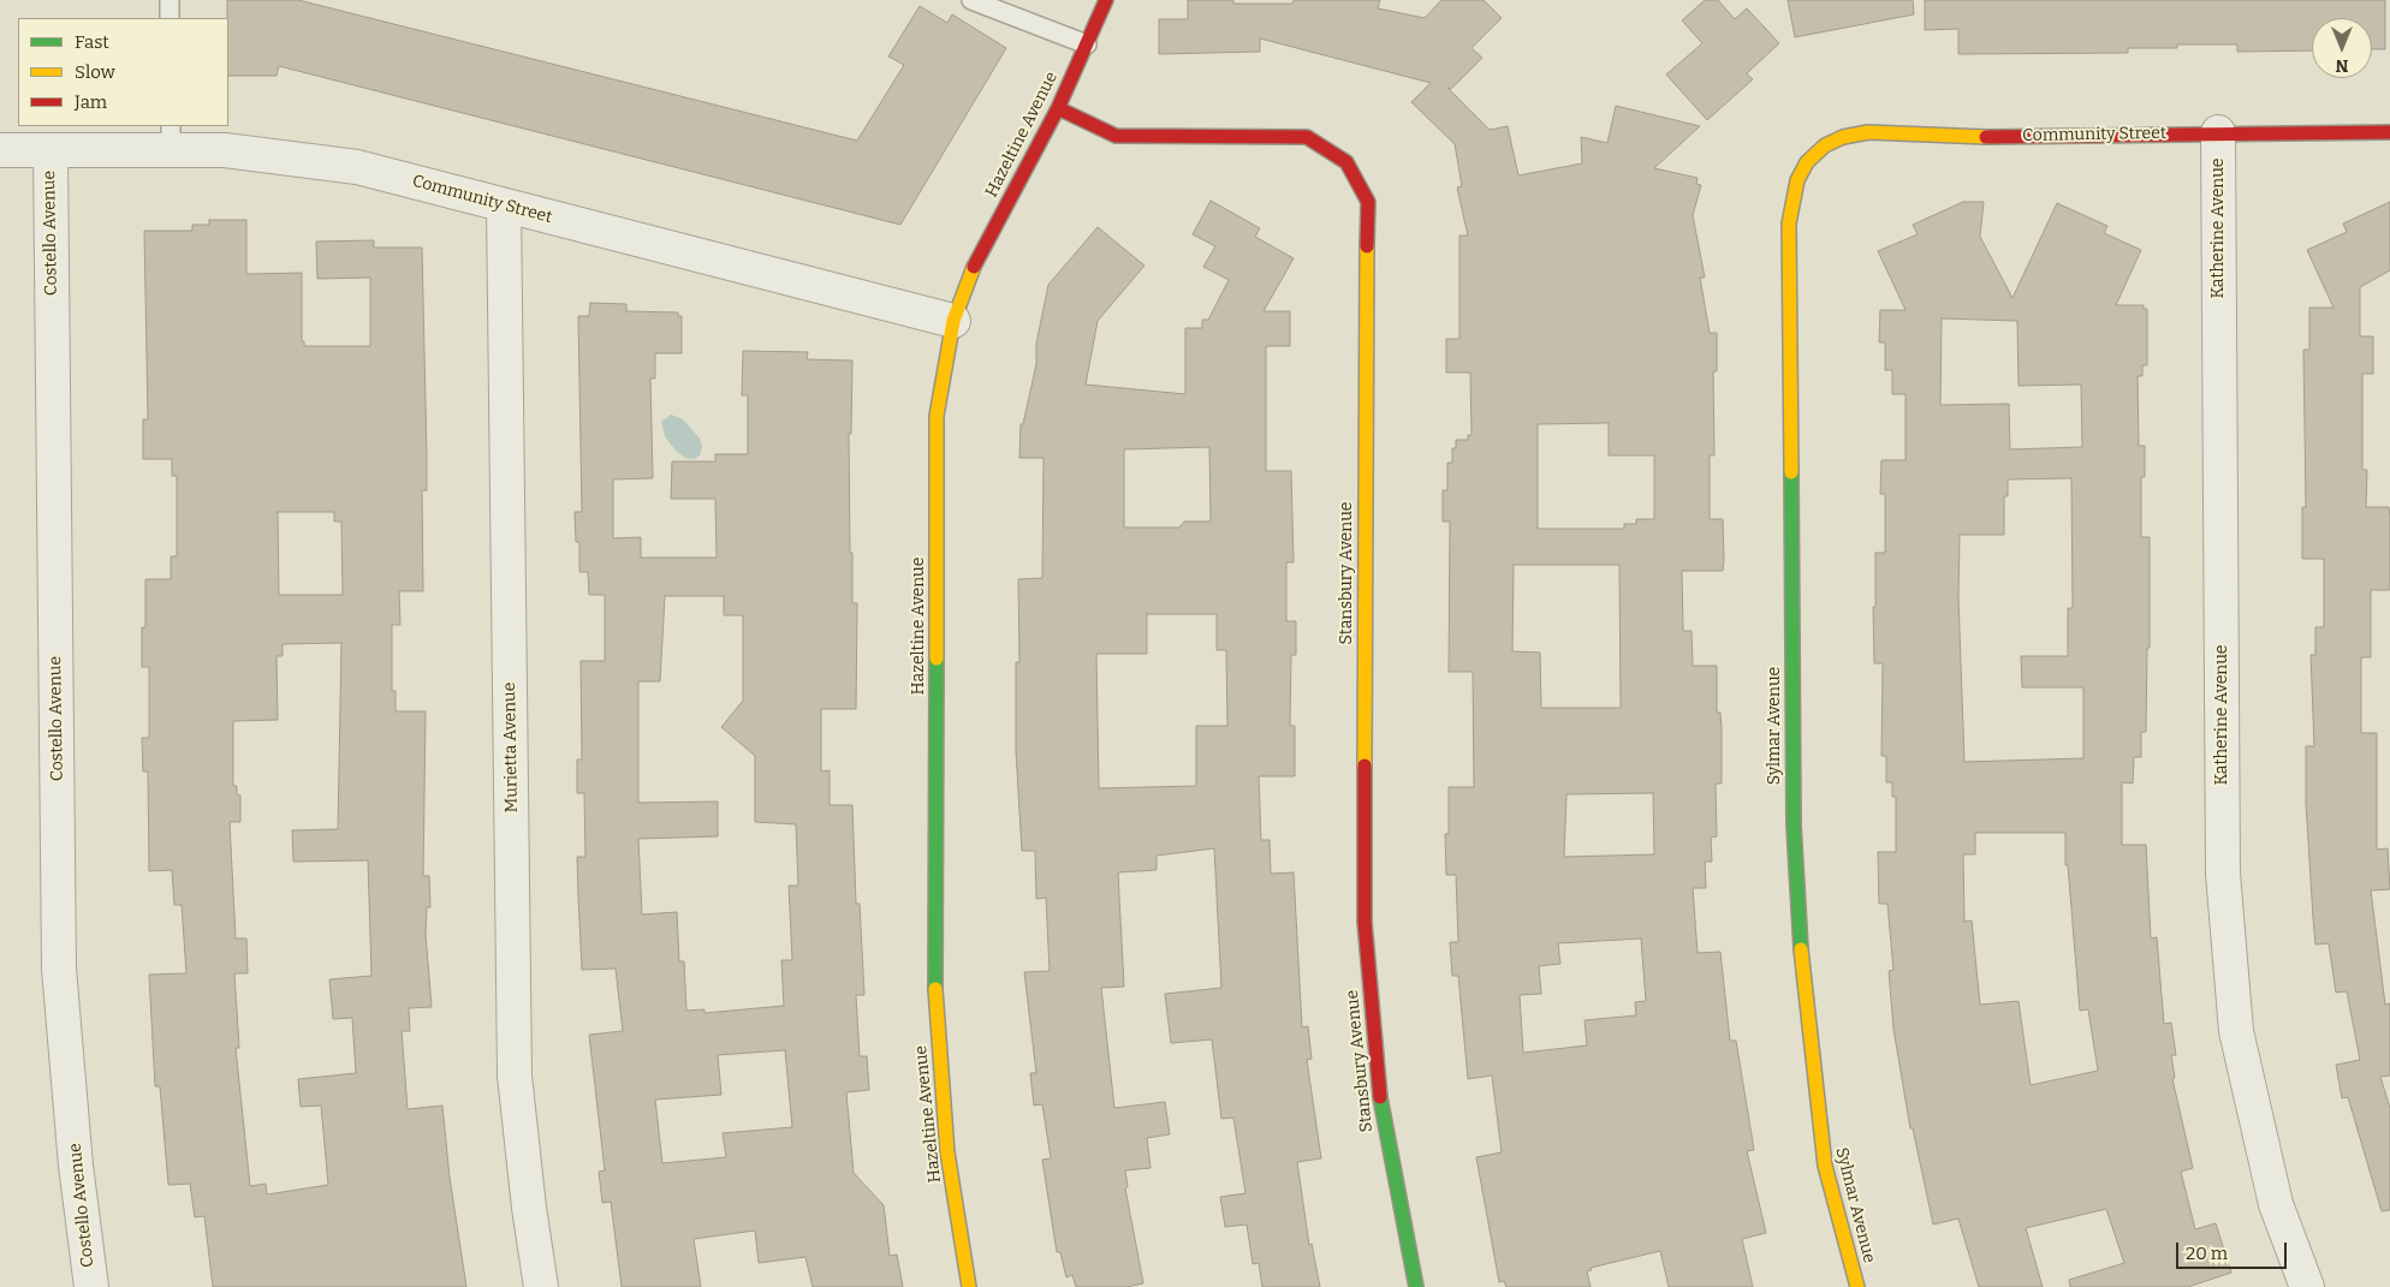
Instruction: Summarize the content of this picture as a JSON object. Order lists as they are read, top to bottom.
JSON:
{
  "streets": {
    "street": [
      "Hazeltine Avenue",
      "Community Street",
      "Katherine Avenue",
      "Costello Avenue",
      "Stansbury Avenue",
      "Sylmar Avenue",
      "Murietta Avenue"
    ]
  },
  "crossings": [
    ["Hazeltine Avenue", "Community Street"],
    ["Hazeltine Avenue", "Stansbury Avenue"],
    ["Community Street", "Katherine Avenue"],
    ["Community Street", "Costello Avenue"],
    ["Community Street", "Sylmar Avenue"],
    ["Community Street", "Murietta Avenue"]
  ],
  "legend": ["Fast", "Slow", "Jam"],
  "scale_bar": "20 m",
  "north": "bottom"
}
